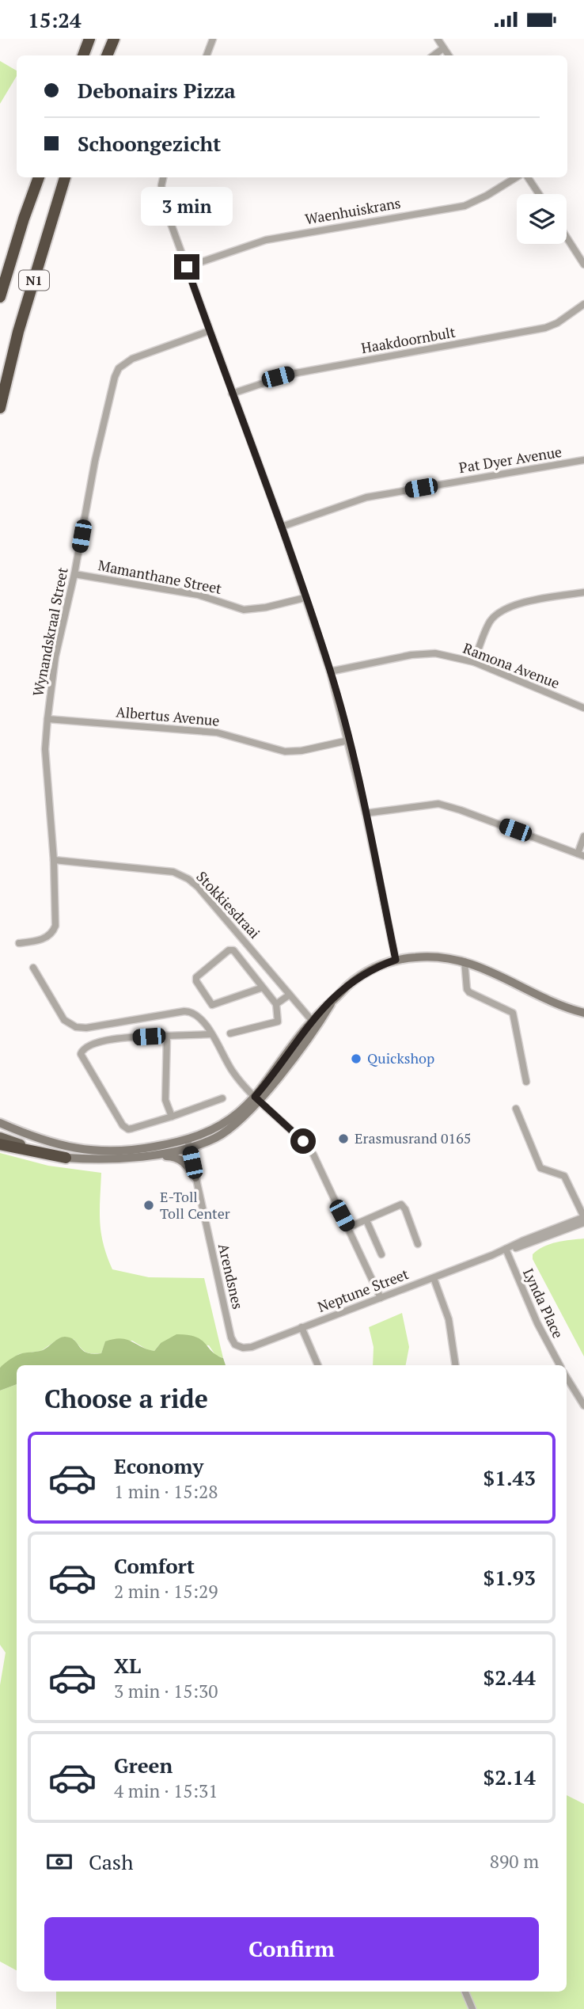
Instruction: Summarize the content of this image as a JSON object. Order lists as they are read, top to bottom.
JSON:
{
  "streets": {
    "highway": ["N1"],
    "street": [
      "Waenhuiskrans",
      "Haakdoornbult",
      "Pat Dyer Avenue",
      "Mamanthane Street",
      "Wynandskraal Street",
      "Ramona Avenue",
      "Albertus Avenue",
      "Stokkiesdraai",
      "Arendsnes",
      "Neptune Street",
      "Lynda Place"
    ]
  },
  "crossings": [
    ["Mamanthane Street", "Wynandskraal Street"],
    ["Wynandskraal Street", "Albertus Avenue"],
    ["Wynandskraal Street", "Stokkiesdraai"],
    ["Arendsnes", "Neptune Street"],
    ["Neptune Street", "Lynda Place"]
  ],
  "places": ["Quickshop", "Erasmusrand 0165", "E-Toll Toll Center"],
  "page": {
    "status": "15:24",
    "banner": ["Debonairs Pizza", "Schoongezicht"],
    "bubble": "3 min",
    "heading": "Choose a ride",
    "list": [
      {
        "name": "Economy",
        "note": "1 min · 15:28",
        "value": "$1.43"
      },
      {
        "name": "Comfort",
        "note": "2 min · 15:29",
        "value": "$1.93"
      },
      {
        "name": "XL",
        "note": "3 min · 15:30",
        "value": "$2.44"
      },
      {
        "name": "Green",
        "note": "4 min · 15:31",
        "value": "$2.14"
      }
    ],
    "pay": ["Cash", "890 m"],
    "buttons": "Confirm"
  }
}
